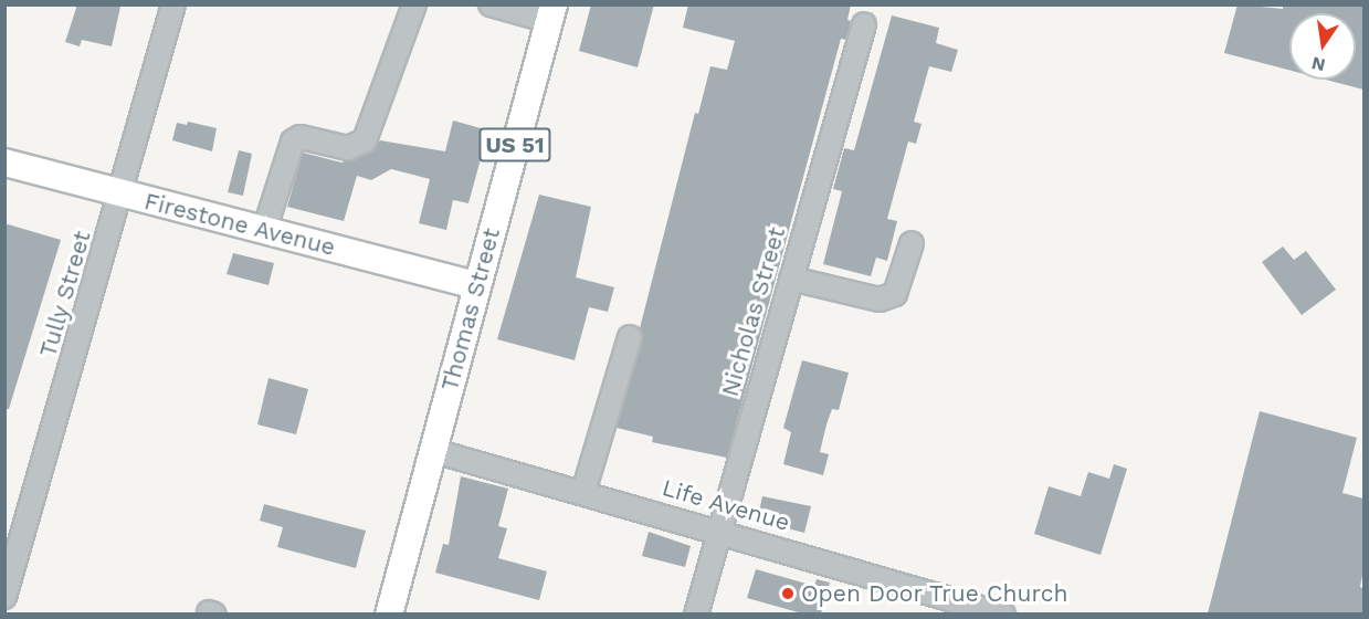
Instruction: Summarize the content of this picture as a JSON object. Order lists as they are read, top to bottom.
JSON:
{
  "streets": {
    "main road": ["US 51", "Firestone Avenue", "Thomas Street"],
    "street": ["Tully Street", "Nicholas Street", "Life Avenue"]
  },
  "crossings": [
    ["Firestone Avenue", "Tully Street"],
    ["Firestone Avenue", "Thomas Street"],
    ["Thomas Street", "Life Avenue"],
    ["Nicholas Street", "Life Avenue"]
  ],
  "places": ["Open Door True Church"],
  "north": "bottom"
}
